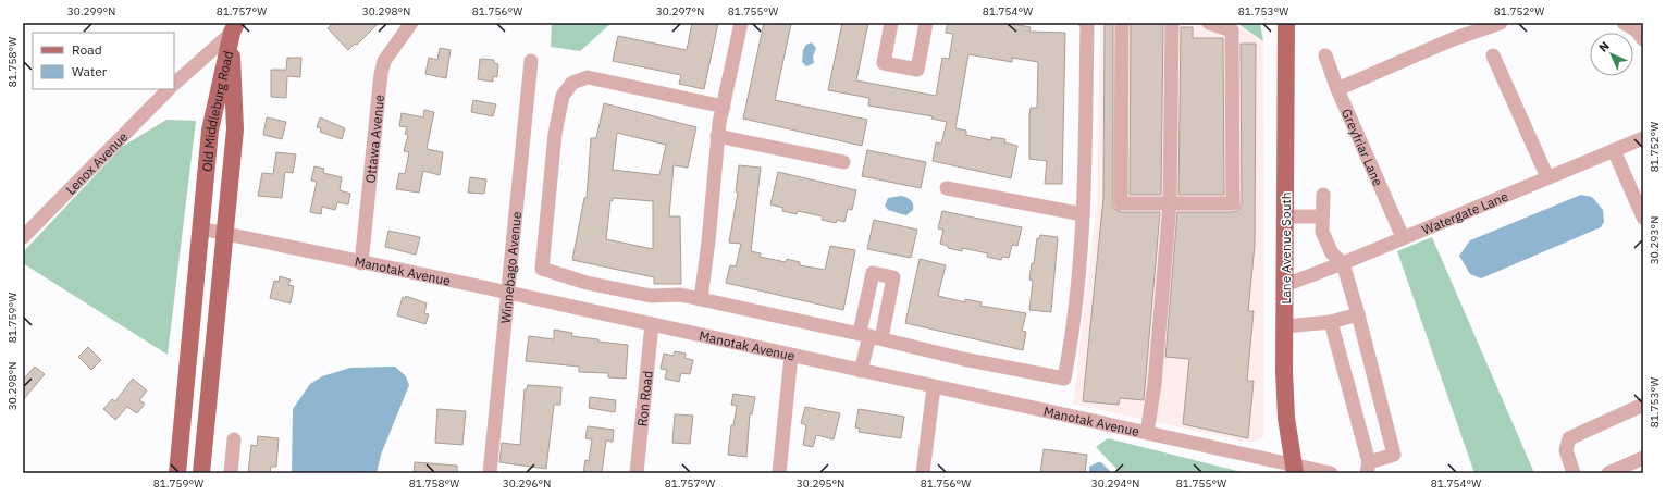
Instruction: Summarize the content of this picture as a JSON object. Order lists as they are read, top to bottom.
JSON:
{
  "streets": {
    "main road": ["Old Middleburg Road", "Lane Avenue South"],
    "street": [
      "Ottawa Avenue",
      "Greyfriar Lane",
      "Lenox Avenue",
      "Watergate Lane",
      "Winnebago Avenue",
      "Manotak Avenue",
      "Ron Road"
    ]
  },
  "crossings": [
    ["Old Middleburg Road", "Manotak Avenue"],
    ["Ottawa Avenue", "Manotak Avenue"],
    ["Greyfriar Lane", "Watergate Lane"],
    ["Watergate Lane", "Lane Avenue South"],
    ["Lane Avenue South", "Manotak Avenue"],
    ["Winnebago Avenue", "Manotak Avenue"],
    ["Manotak Avenue", "Ron Road"]
  ],
  "legend": ["Road", "Water"],
  "north": "top left",
  "coordinates": [
    "30.299°N",
    "81.757°W",
    "30.298°N",
    "81.756°W",
    "30.297°N",
    "81.755°W",
    "81.754°W",
    "81.753°W",
    "81.752°W",
    "81.758°W",
    "30.293°N",
    "81.759°W",
    "30.296°N",
    "30.295°N",
    "30.294°N"
  ]
}
